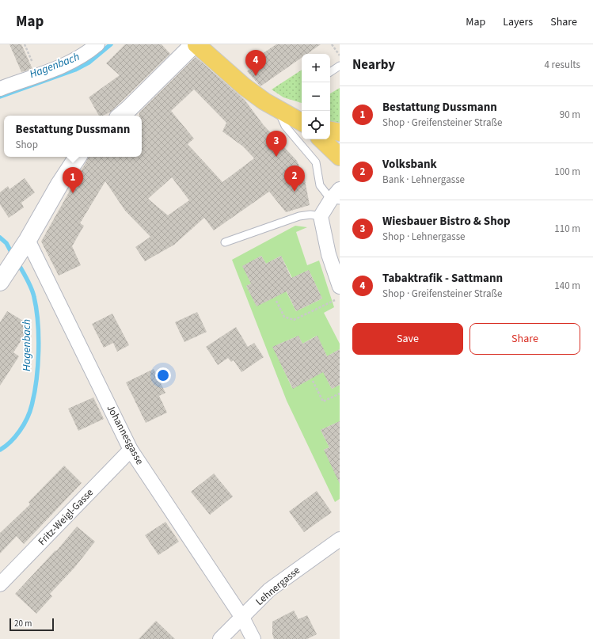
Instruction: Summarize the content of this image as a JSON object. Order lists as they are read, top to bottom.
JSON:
{
  "streets": {
    "street": ["Johannesgasse", "Fritz-Weigl-Gasse", "Lehnergasse"]
  },
  "crossings": [
    ["Johannesgasse", "Fritz-Weigl-Gasse"],
    ["Johannesgasse", "Lehnergasse"]
  ],
  "water": ["Hagenbach"],
  "scale_bar": "20 m",
  "page": {
    "header": "Map",
    "nav": ["Map", "Layers", "Share"],
    "heading": ["Nearby", "4 results"],
    "pins": [
      "4",
      "3",
      "2",
      "1"
    ],
    "map_buttons": ["+", "−"],
    "list": [
      {
        "mark": "1",
        "name": "Bestattung Dussmann",
        "note": "Shop · Greifensteiner Straße",
        "value": "90 m"
      },
      {
        "mark": "2",
        "name": "Volksbank",
        "note": "Bank · Lehnergasse",
        "value": "100 m"
      },
      {
        "mark": "3",
        "name": "Wiesbauer Bistro & Shop",
        "note": "Shop · Lehnergasse",
        "value": "110 m"
      },
      {
        "mark": "4",
        "name": "Tabaktrafik - Sattmann",
        "note": "Shop · Greifensteiner Straße",
        "value": "140 m"
      }
    ],
    "popup": ["Bestattung Dussmann", "Shop"],
    "buttons": ["Save", "Share"],
    "scale": "20 m"
  }
}
